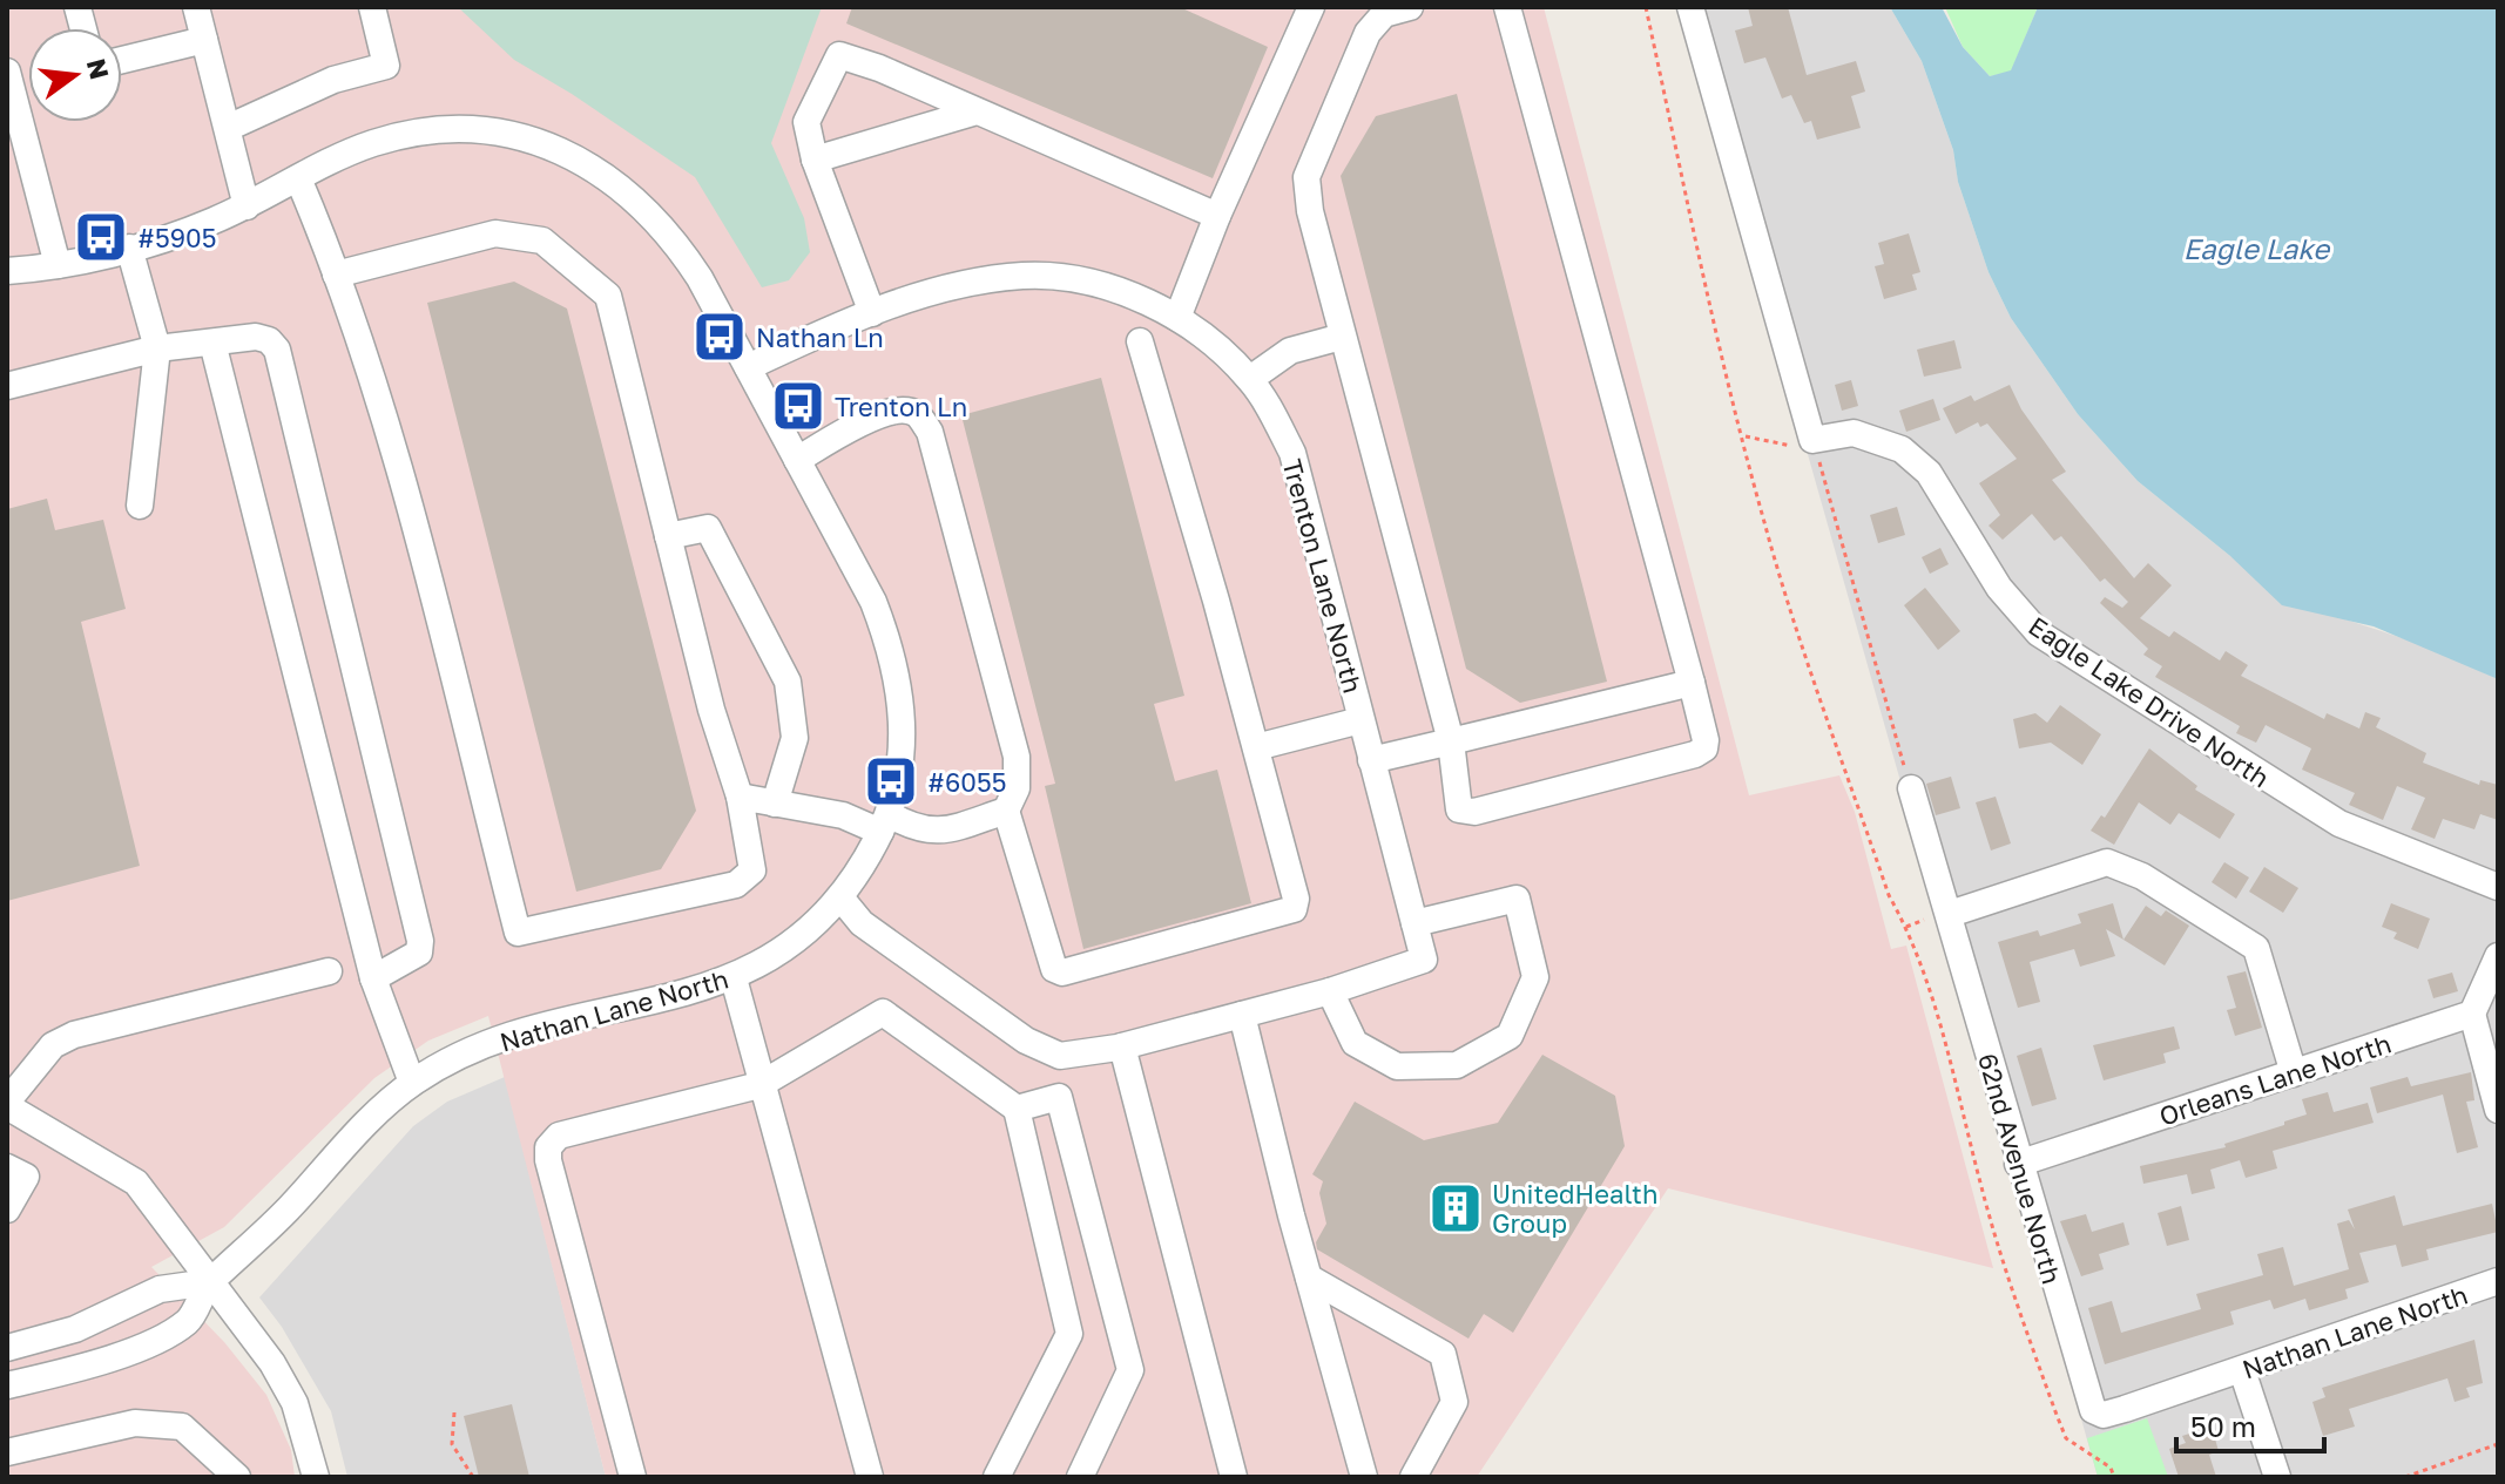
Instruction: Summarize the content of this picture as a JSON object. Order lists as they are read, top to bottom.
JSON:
{
  "streets": {
    "street": [
      "Trenton Lane North",
      "Eagle Lake Drive North",
      "Nathan Lane North",
      "Orleans Lane North",
      "62nd Avenue North"
    ]
  },
  "crossings": [
    ["Trenton Lane North", "Nathan Lane North"],
    ["Nathan Lane North", "62nd Avenue North"],
    ["Orleans Lane North", "62nd Avenue North"]
  ],
  "water": ["Eagle Lake"],
  "places": {
    "bus stop": [
      "#5905",
      "Nathan Ln",
      "Trenton Ln",
      "#6055"
    ],
    "building": ["UnitedHealth Group"]
  },
  "scale_bar": "50 m",
  "north": "right"
}
